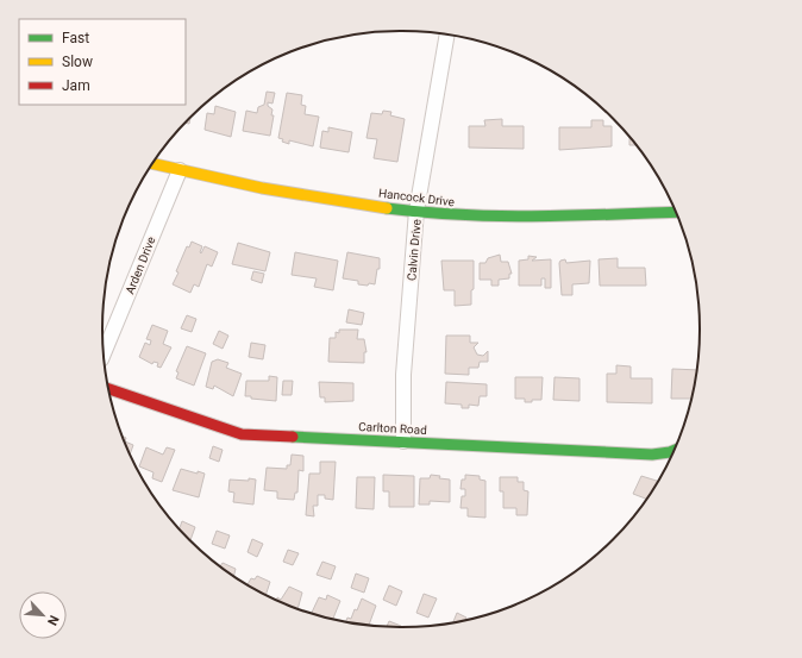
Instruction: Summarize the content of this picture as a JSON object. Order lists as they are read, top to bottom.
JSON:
{
  "streets": {
    "street": [
      "Hancock Drive",
      "Calvin Drive",
      "Arden Drive",
      "Carlton Road"
    ]
  },
  "crossings": [
    ["Hancock Drive", "Calvin Drive"],
    ["Hancock Drive", "Arden Drive"],
    ["Calvin Drive", "Carlton Road"]
  ],
  "legend": ["Fast", "Slow", "Jam"],
  "north": "bottom right"
}
